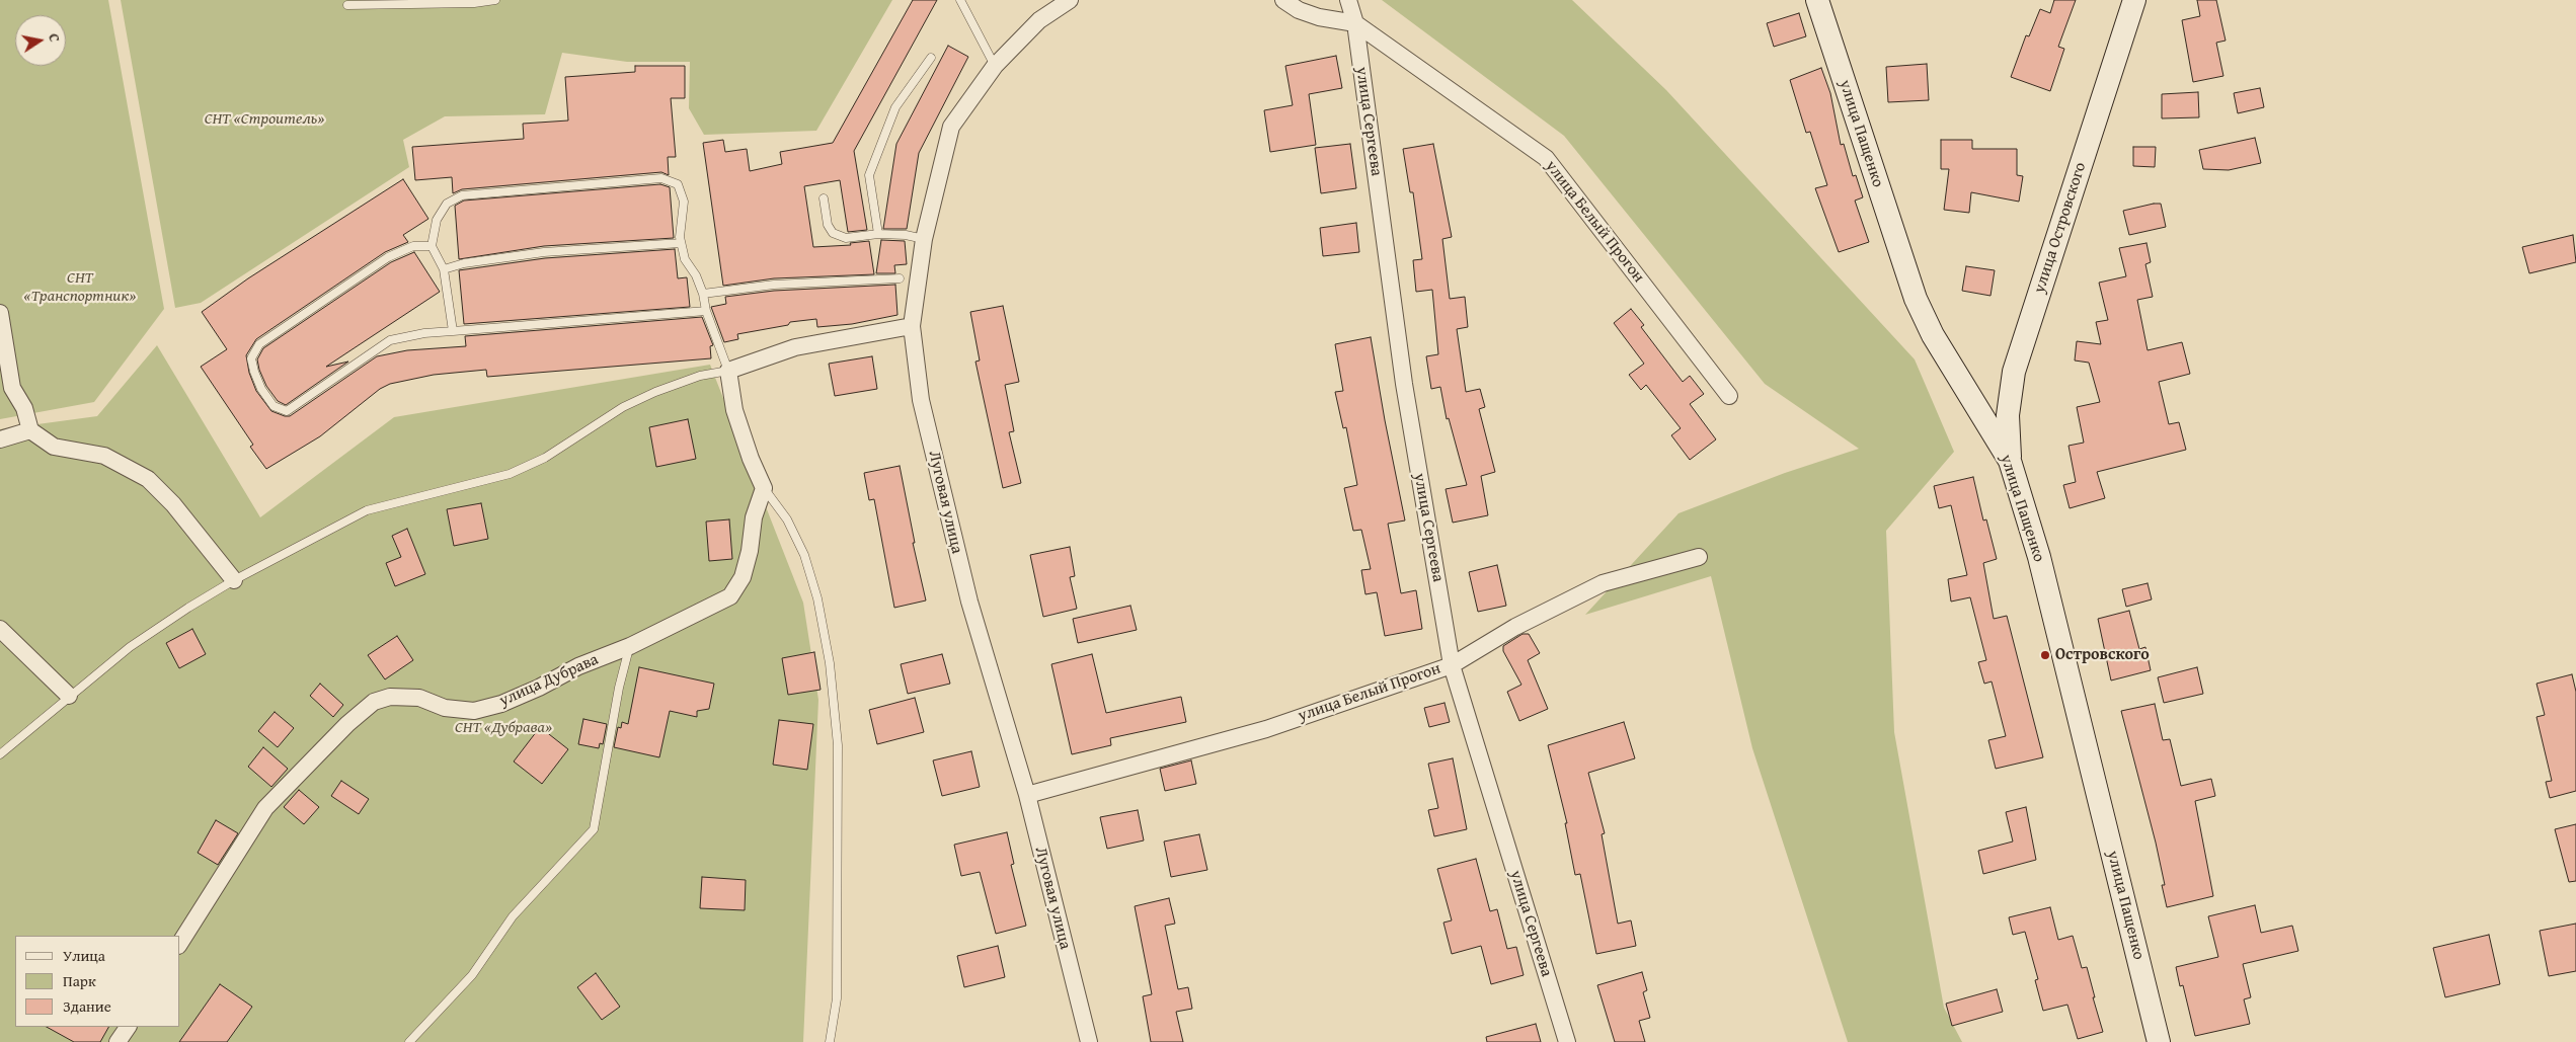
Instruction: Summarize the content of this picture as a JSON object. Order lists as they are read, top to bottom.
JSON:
{
  "streets": {
    "street": [
      "улица Сергеева",
      "улица Пащенко",
      "улица Белый Прогон",
      "улица Островского",
      "Луговая улица",
      "улица Дубрава"
    ]
  },
  "crossings": [
    ["улица Сергеева", "улица Белый Прогон"],
    ["улица Пащенко", "улица Островского"],
    ["улица Белый Прогон", "Луговая улица"]
  ],
  "parks": ["СНТ «Строитель»", "СНТ «Транспортник»", "СНТ «Дубрава»"],
  "places": ["Островского"],
  "legend": ["Улица", "Парк", "Здание"],
  "north": "right"
}
